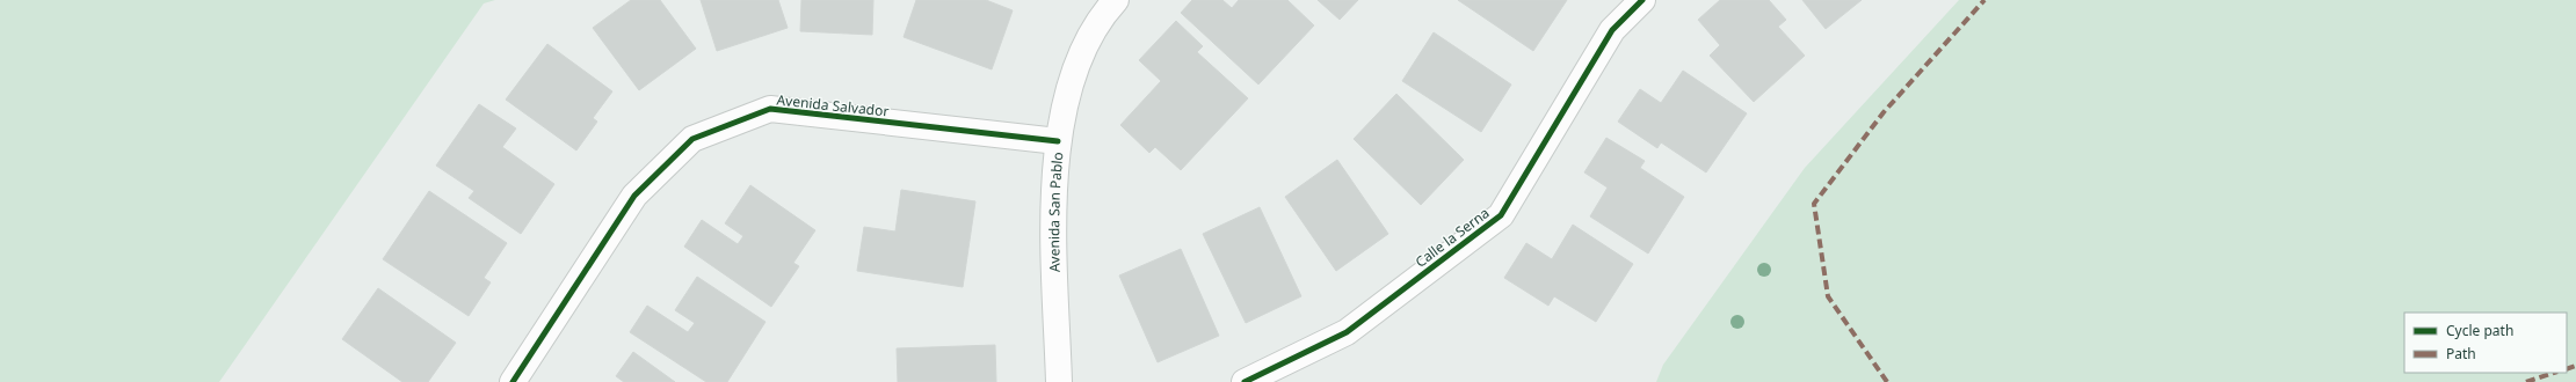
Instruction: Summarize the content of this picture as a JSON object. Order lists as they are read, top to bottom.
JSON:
{
  "streets": {
    "street": ["Avenida Salvador", "Avenida San Pablo", "Calle la Serna"]
  },
  "crossings": [
    ["Avenida Salvador", "Avenida San Pablo"]
  ],
  "legend": ["Cycle path", "Path"]
}
